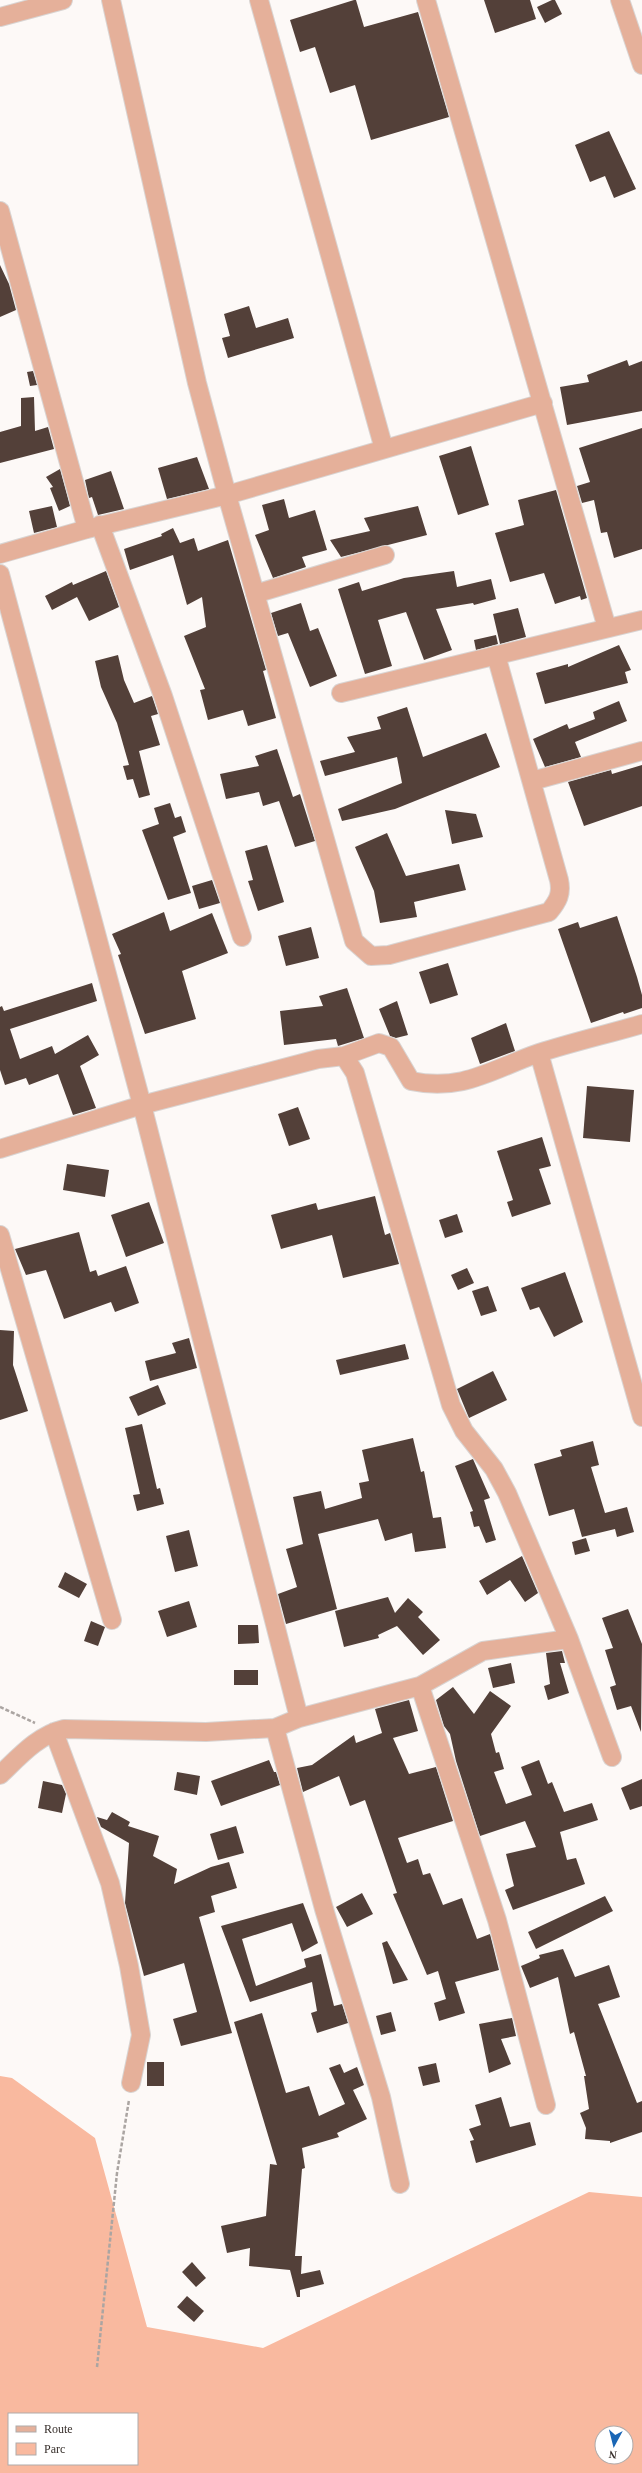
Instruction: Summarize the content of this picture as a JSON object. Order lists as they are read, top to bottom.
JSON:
{
  "legend": ["Route", "Parc"],
  "north": "bottom"
}
